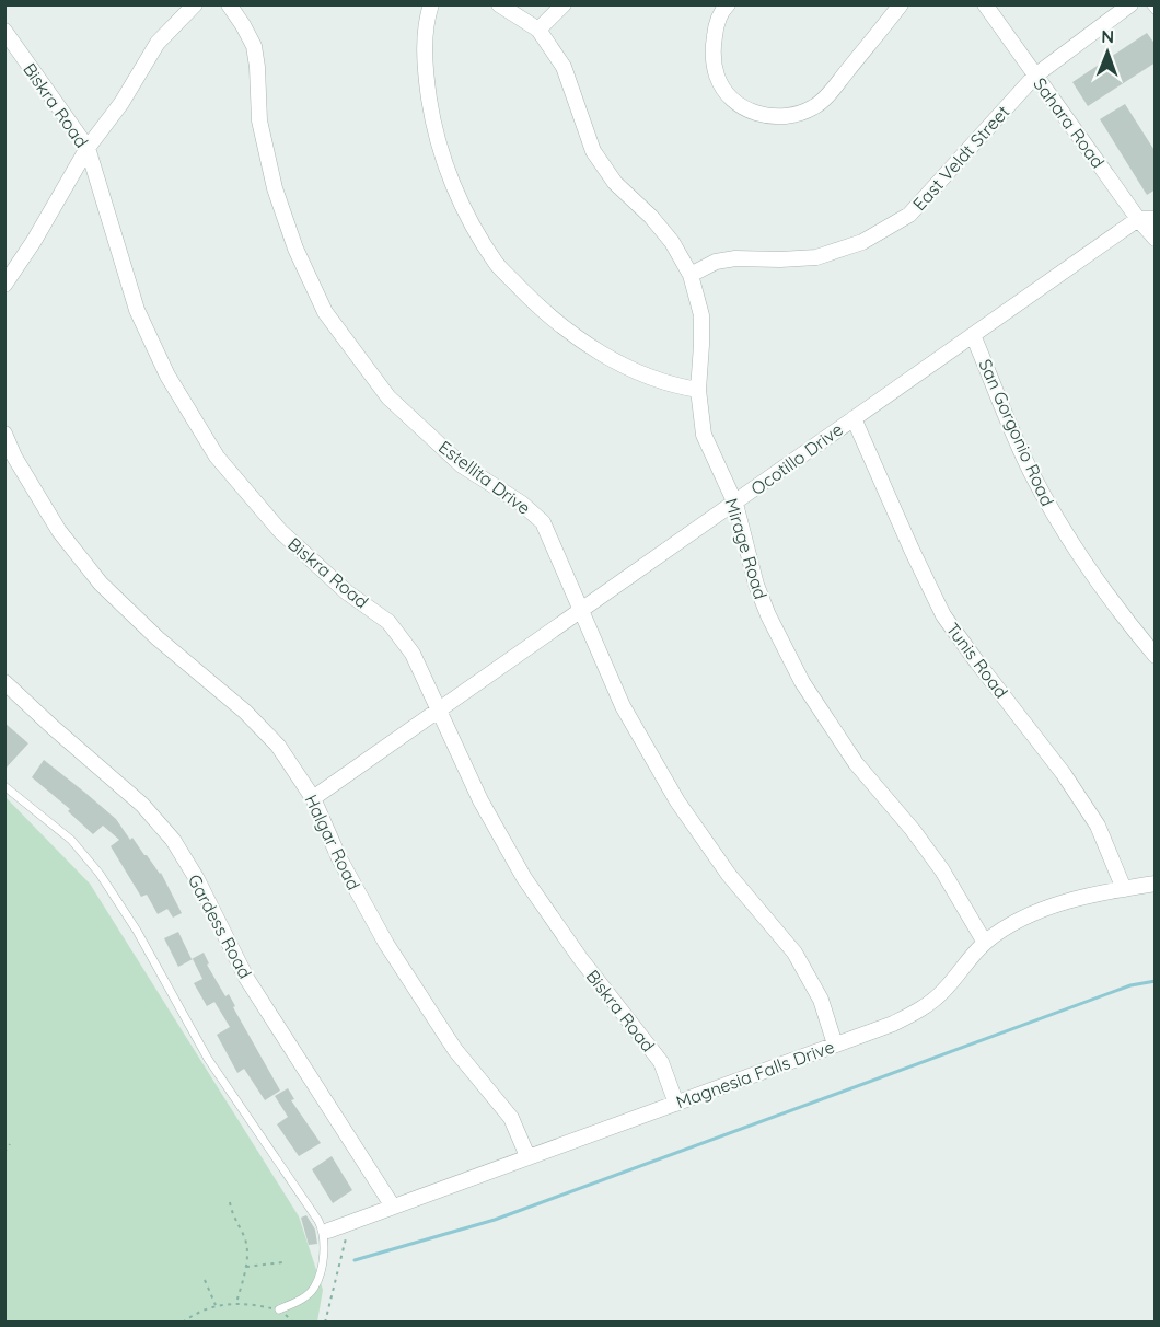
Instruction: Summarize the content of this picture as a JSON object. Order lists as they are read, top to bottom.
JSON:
{
  "streets": {
    "street": [
      "Biskra Road",
      "Sahara Road",
      "East Veldt Street",
      "San Gorgonio Road",
      "Ocotillo Drive",
      "Estellita Drive",
      "Mirage Road",
      "Tunis Road",
      "Halgar Road",
      "Gardess Road",
      "Magnesia Falls Drive"
    ]
  },
  "crossings": [
    ["Biskra Road", "Ocotillo Drive"],
    ["Biskra Road", "Magnesia Falls Drive"],
    ["Sahara Road", "East Veldt Street"],
    ["Sahara Road", "Ocotillo Drive"],
    ["East Veldt Street", "Mirage Road"],
    ["San Gorgonio Road", "Ocotillo Drive"],
    ["Ocotillo Drive", "Estellita Drive"],
    ["Ocotillo Drive", "Mirage Road"],
    ["Ocotillo Drive", "Tunis Road"],
    ["Ocotillo Drive", "Halgar Road"],
    ["Estellita Drive", "Magnesia Falls Drive"],
    ["Mirage Road", "Magnesia Falls Drive"],
    ["Tunis Road", "Magnesia Falls Drive"],
    ["Halgar Road", "Magnesia Falls Drive"],
    ["Gardess Road", "Magnesia Falls Drive"]
  ],
  "north": "top"
}
